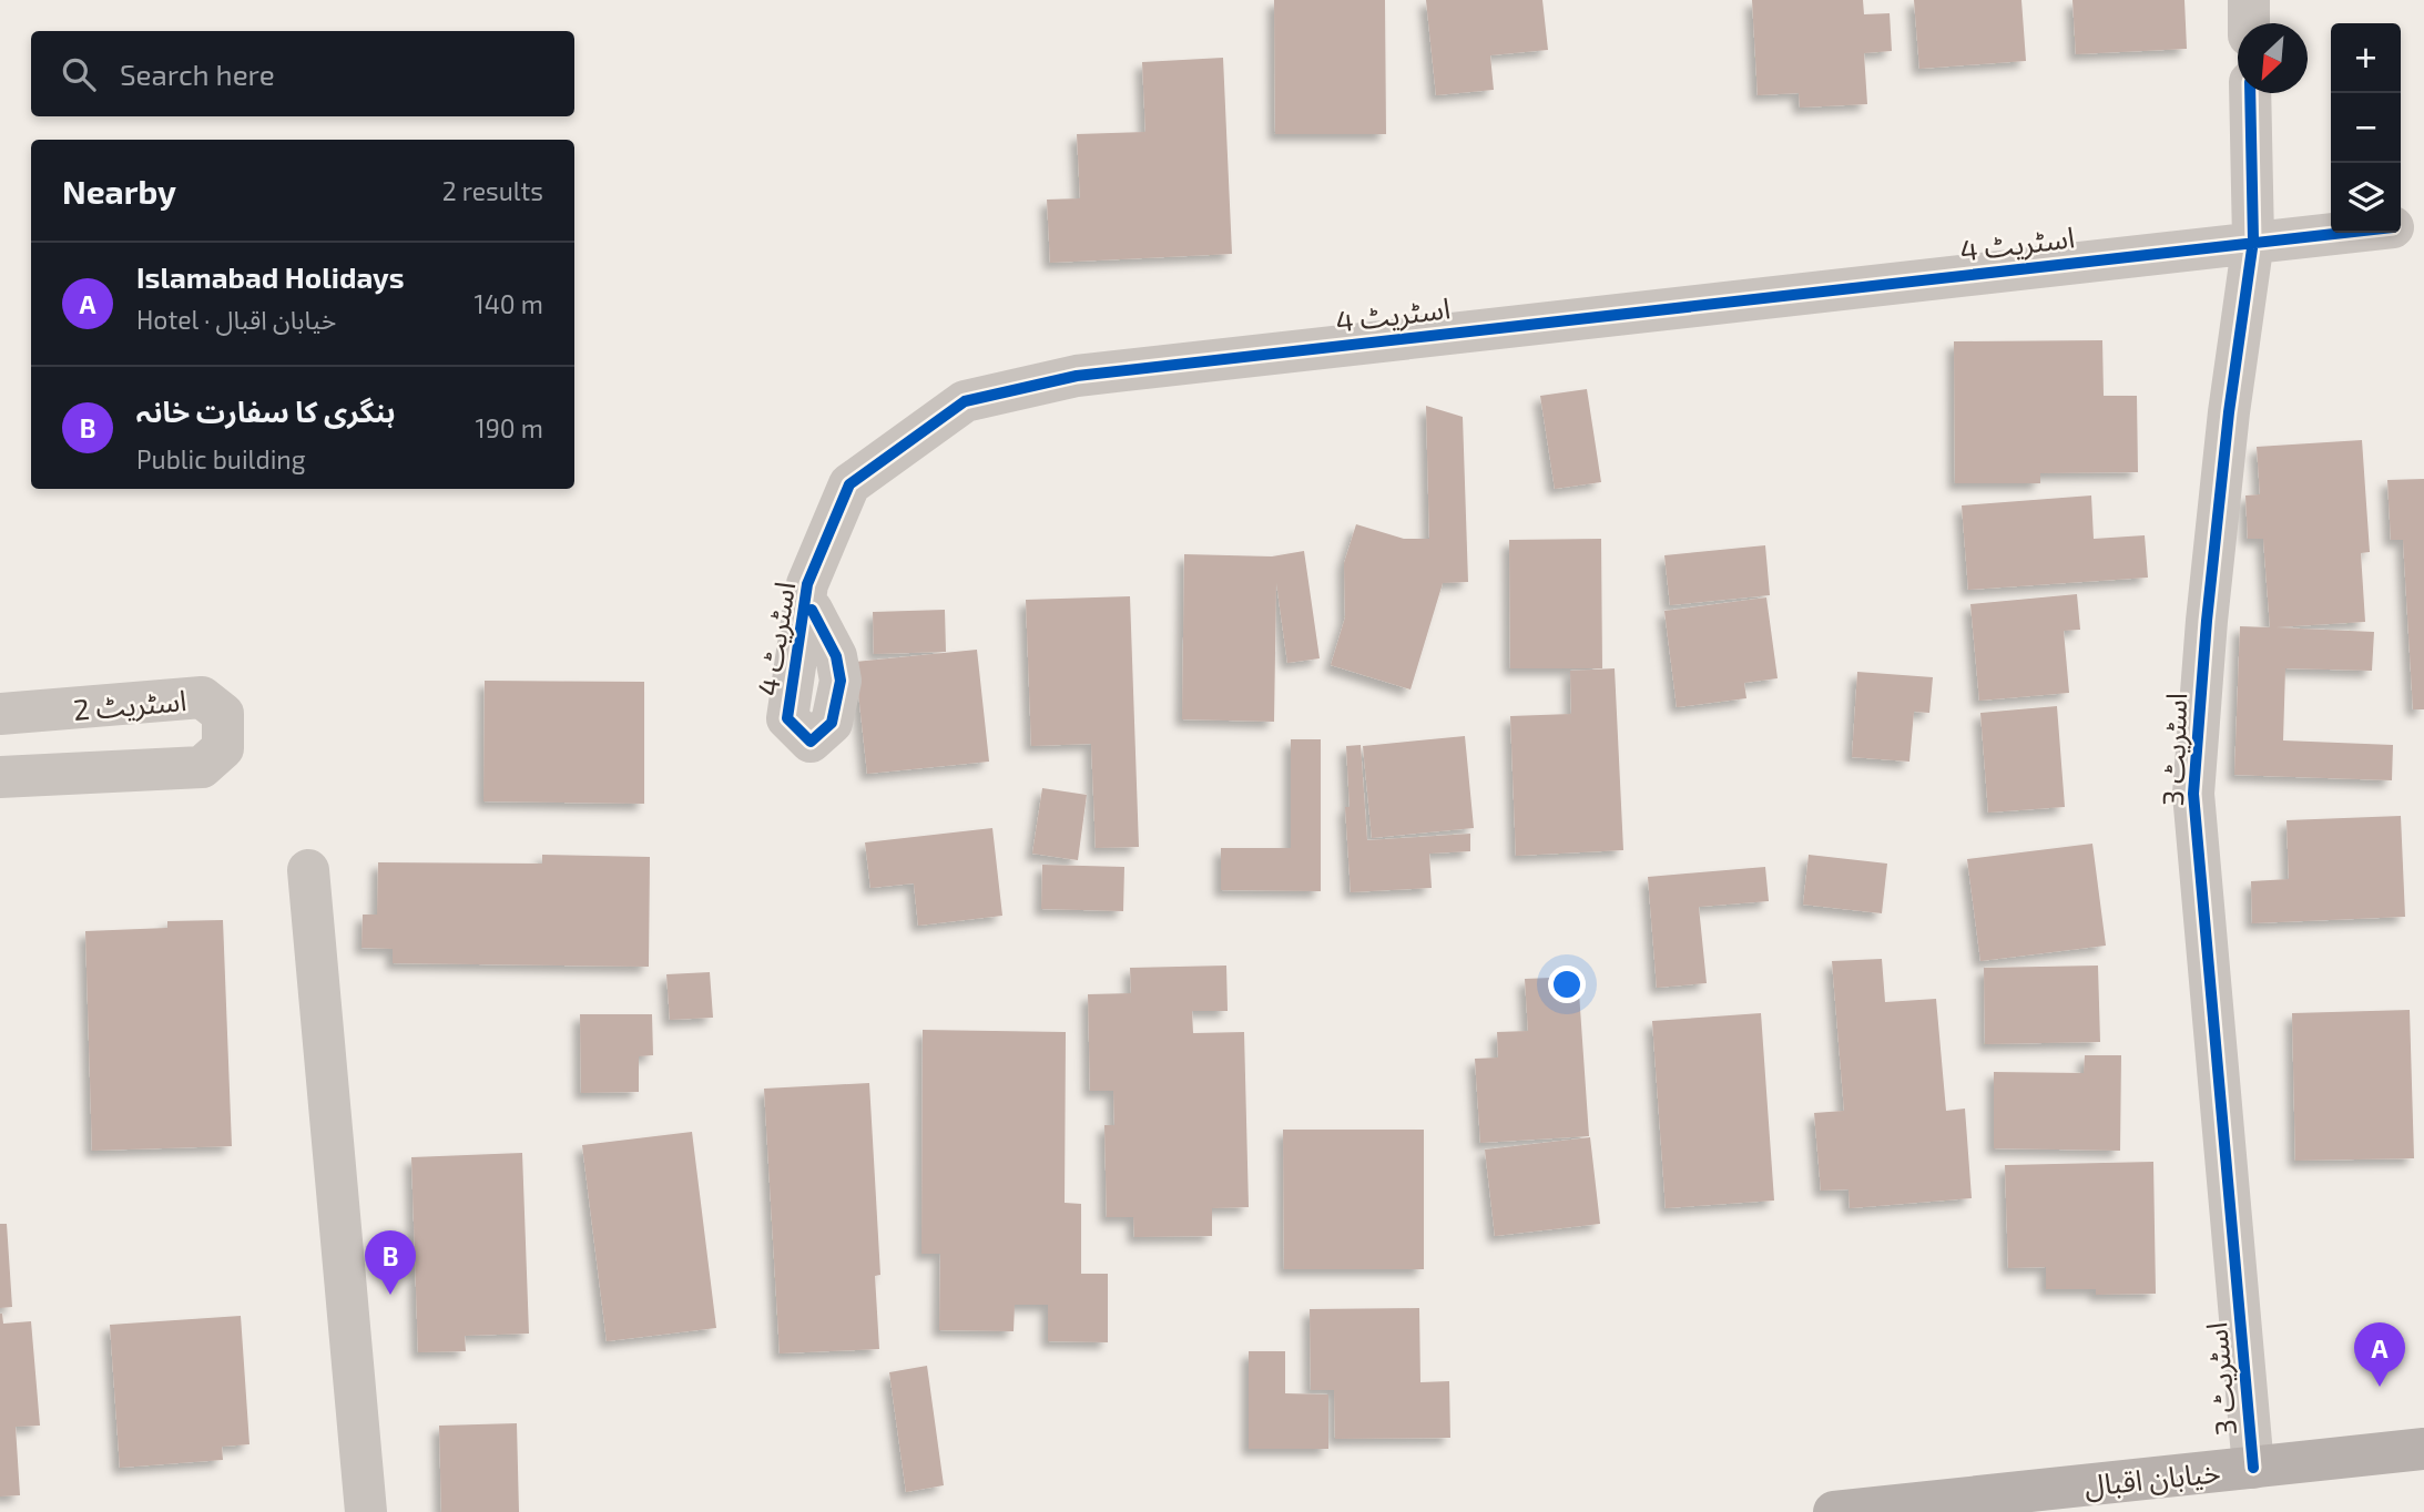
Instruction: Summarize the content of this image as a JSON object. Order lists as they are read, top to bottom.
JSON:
{
  "streets": {
    "main road": ["خیابان اقبال"],
    "street": ["اسٹریٹ 4", "اسٹریٹ 2", "اسٹریٹ 3"]
  },
  "crossings": [
    ["اسٹریٹ 4", "اسٹریٹ 3"],
    ["اسٹریٹ 3", "خیابان اقبال"]
  ],
  "north": "bottom left",
  "page": {
    "map_buttons": ["+", "−"],
    "search": "Search here",
    "heading": ["Nearby", "2 results"],
    "list": [
      {
        "mark": "A",
        "name": "Islamabad Holidays",
        "note": "Hotel · خیابان اقبال",
        "value": "140 m"
      },
      {
        "mark": "B",
        "name": "ہنگری کا سفارت خانہ",
        "note": "Public building",
        "value": "190 m"
      }
    ],
    "pins": ["B", "A"]
  }
}
